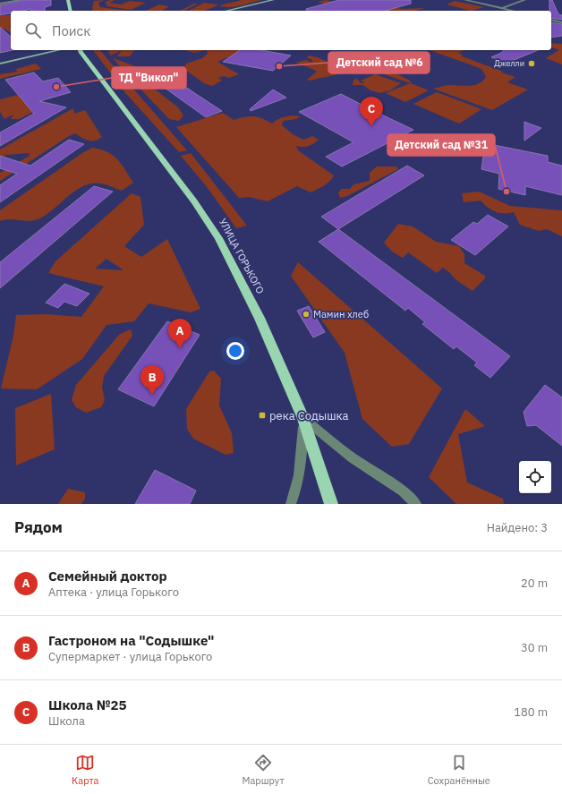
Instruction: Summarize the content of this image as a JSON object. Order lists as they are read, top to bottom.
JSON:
{
  "streets": {
    "main road": ["УЛИЦА ГОРЬКОГО"]
  },
  "places": {
    "other": [
      "Джелли",
      "Детский сад №6",
      "ТД \"Викол\"",
      "Детский сад №31",
      "Мамин хлеб"
    ],
    "transit": ["река Содышка"]
  },
  "page": {
    "search": "Поиск",
    "pins": ["C", "A", "B"],
    "heading": ["Рядом", "Найдено: 3"],
    "list": [
      {
        "mark": "A",
        "name": "Семейный доктор",
        "note": "Аптека · улица Горького",
        "value": "20 m"
      },
      {
        "mark": "B",
        "name": "Гастроном на \"Содышке\"",
        "note": "Супермаркет · улица Горького",
        "value": "30 m"
      },
      {
        "mark": "C",
        "name": "Школа №25",
        "note": "Школа",
        "value": "180 m"
      }
    ],
    "nav": ["Карта", "Маршрут", "Сохранённые"]
  }
}
